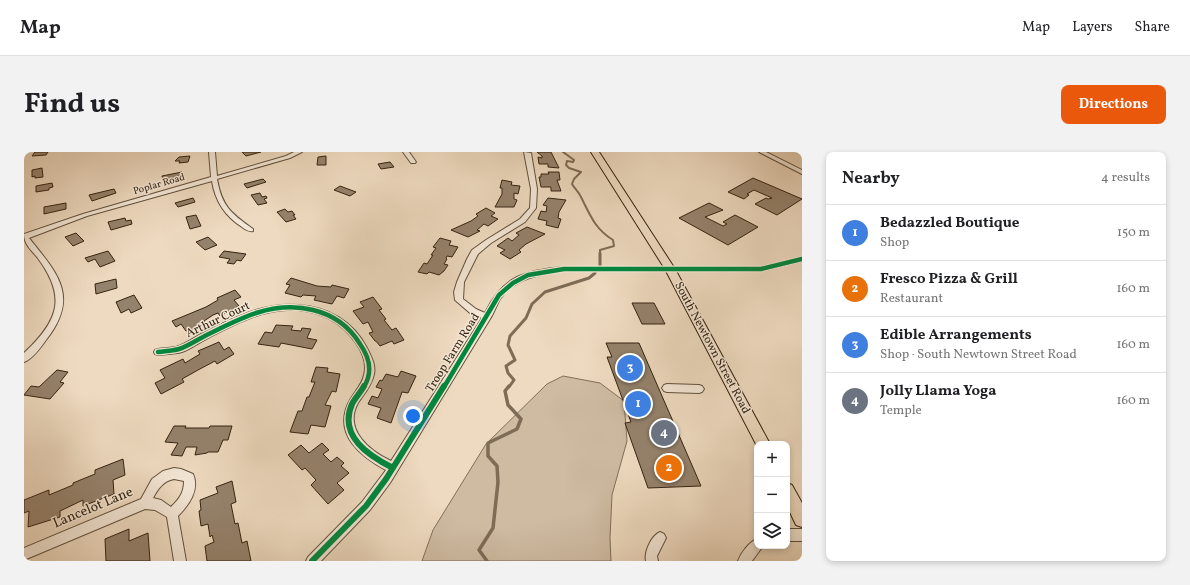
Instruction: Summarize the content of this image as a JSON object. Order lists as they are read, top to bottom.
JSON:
{
  "streets": {
    "main road": ["South Newtown Street Road"],
    "street": [
      "Poplar Road",
      "Arthur Court",
      "Troop Farm Road",
      "Lancelot Lane"
    ]
  },
  "crossings": [
    ["Arthur Court", "Troop Farm Road"],
    ["South Newtown Street Road", "Troop Farm Road"]
  ],
  "page": {
    "header": "Map",
    "nav": ["Map", "Layers", "Share"],
    "title": "Find us",
    "buttons": "Directions",
    "heading": ["Nearby", "4 results"],
    "list": [
      {
        "mark": "1",
        "name": "Bedazzled Boutique",
        "note": "Shop",
        "value": "150 m"
      },
      {
        "mark": "2",
        "name": "Fresco Pizza & Grill",
        "note": "Restaurant",
        "value": "160 m"
      },
      {
        "mark": "3",
        "name": "Edible Arrangements",
        "note": "Shop · South Newtown Street Road",
        "value": "160 m"
      },
      {
        "mark": "4",
        "name": "Jolly Llama Yoga",
        "note": "Temple",
        "value": "160 m"
      }
    ],
    "pins": [
      "3",
      "1",
      "4",
      "2"
    ],
    "map_buttons": ["+", "−"]
  }
}
